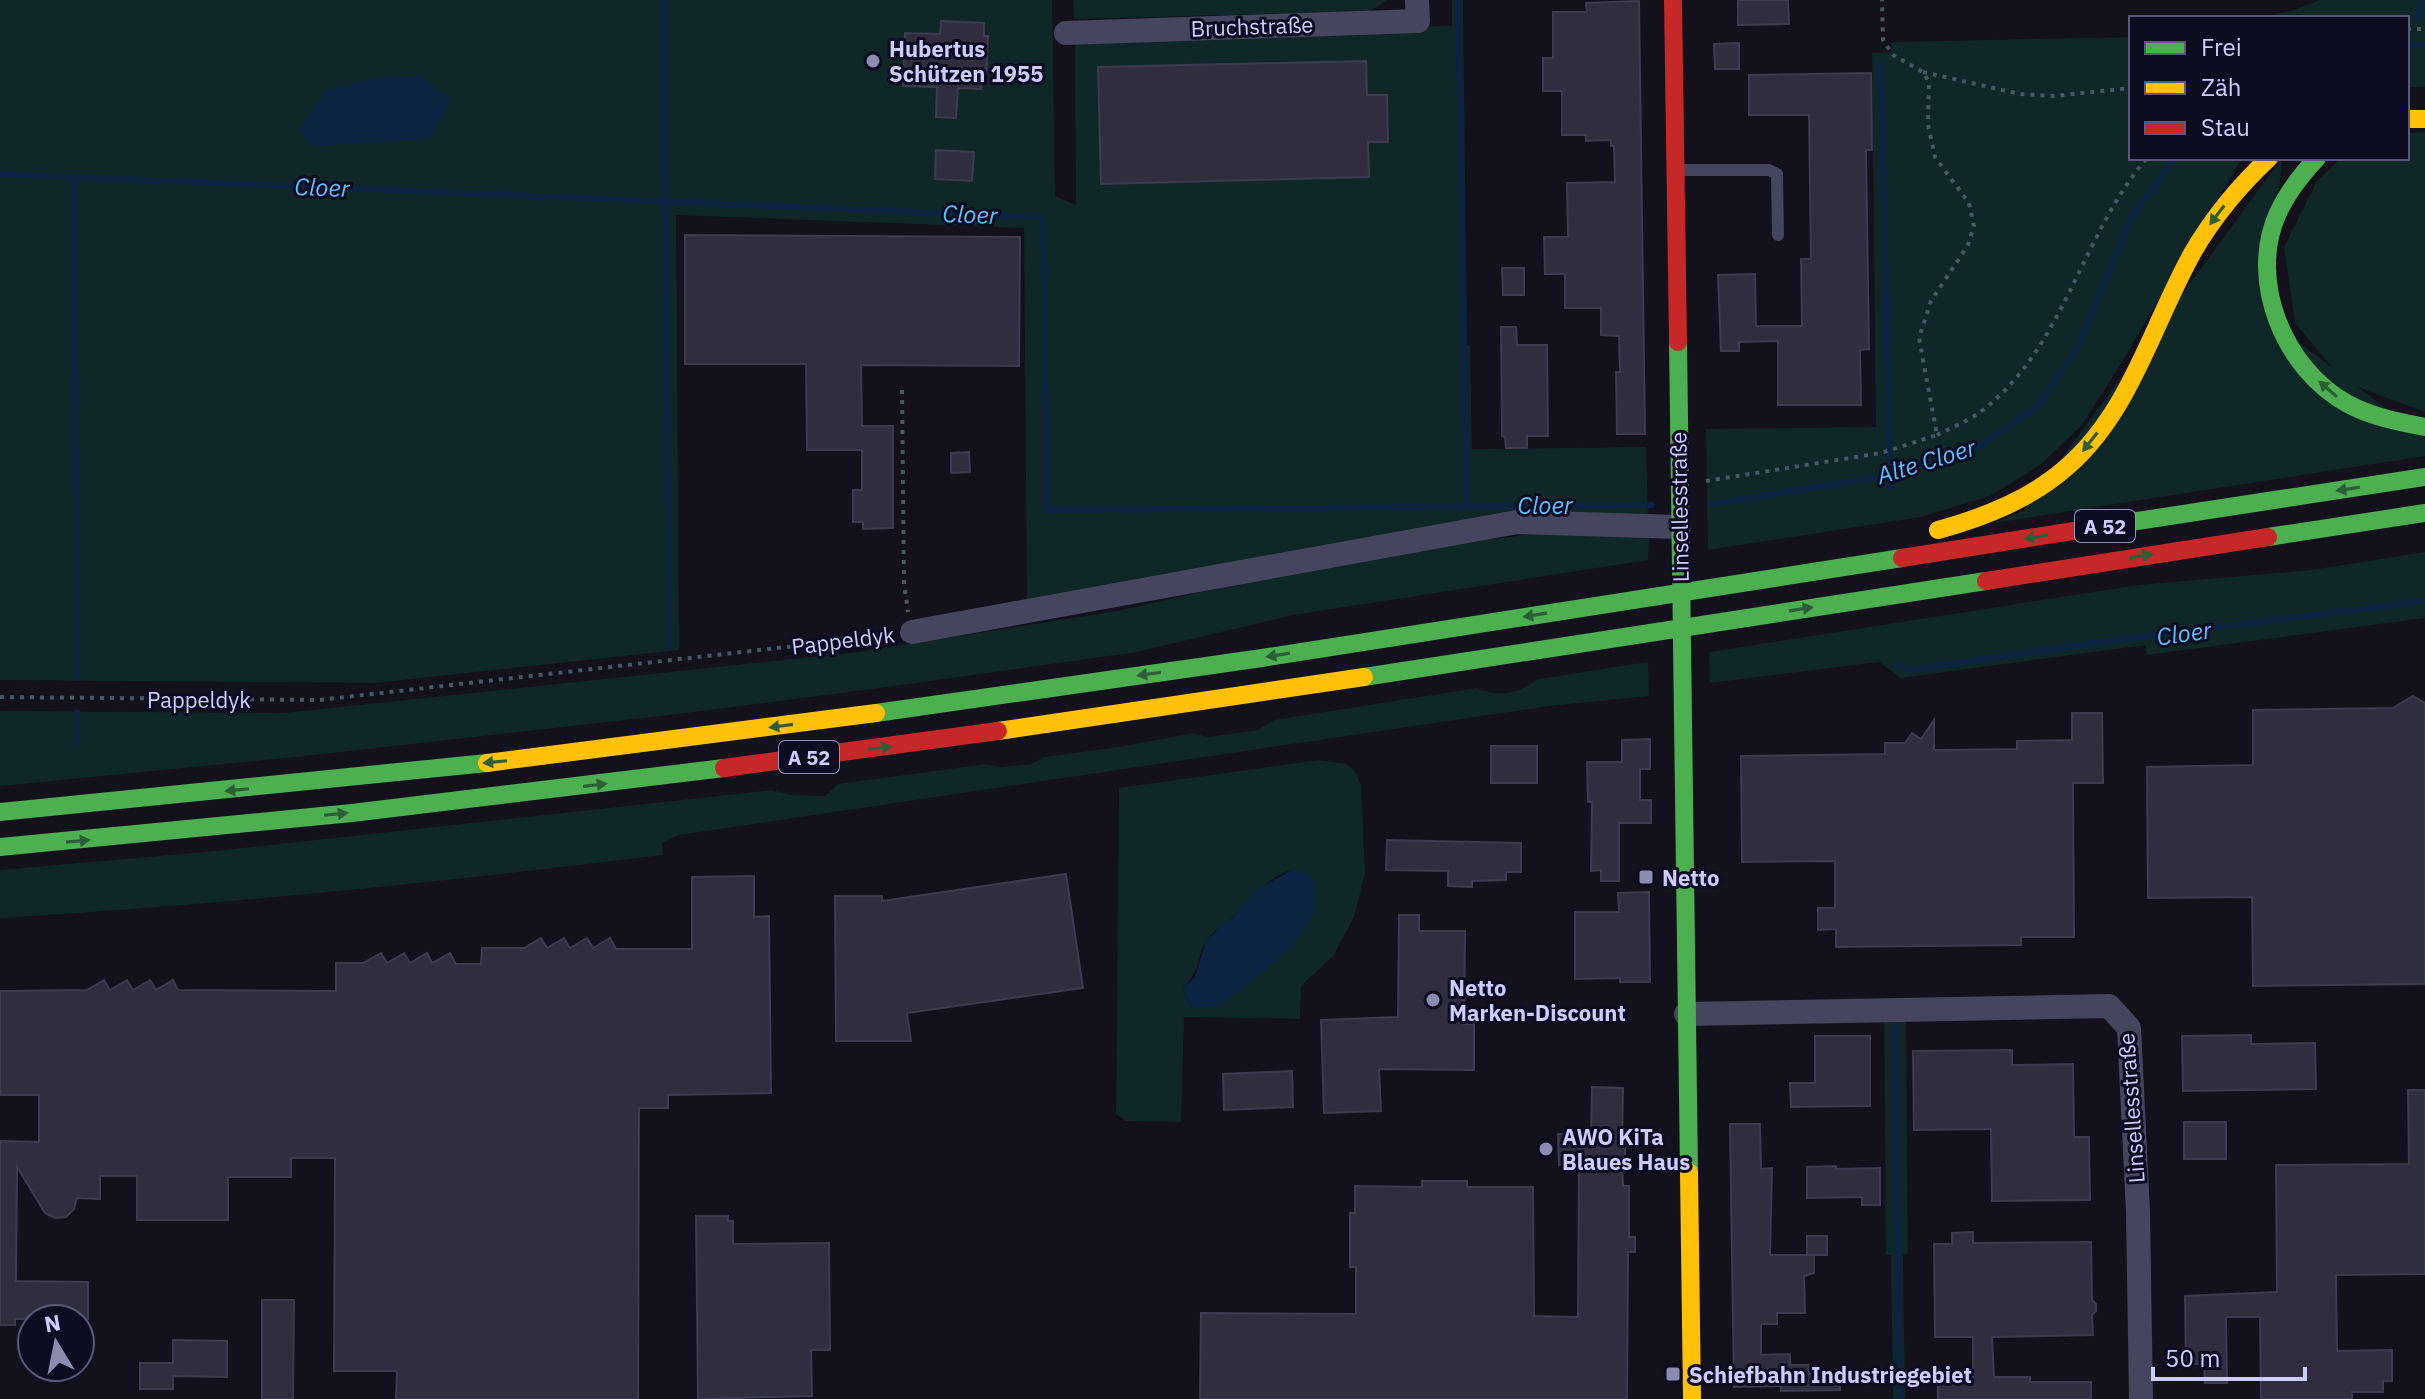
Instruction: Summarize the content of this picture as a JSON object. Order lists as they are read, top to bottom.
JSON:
{
  "streets": {
    "main road": ["Linsellesstraße", "A 52"],
    "street": ["Bruchstraße", "Pappeldyk"]
  },
  "crossings": [
    ["Linsellesstraße", "Pappeldyk"]
  ],
  "water": ["Cloer", "Alte Cloer"],
  "places": {
    "other": ["Hubertus Schützen 1955", "Netto Marken-Discount", "AWO KiTa Blaues Haus"],
    "transit": ["Netto", "Schiefbahn Industriegebiet"]
  },
  "legend": ["Frei", "Zäh", "Stau"],
  "scale_bar": "50 m",
  "north": "top"
}
